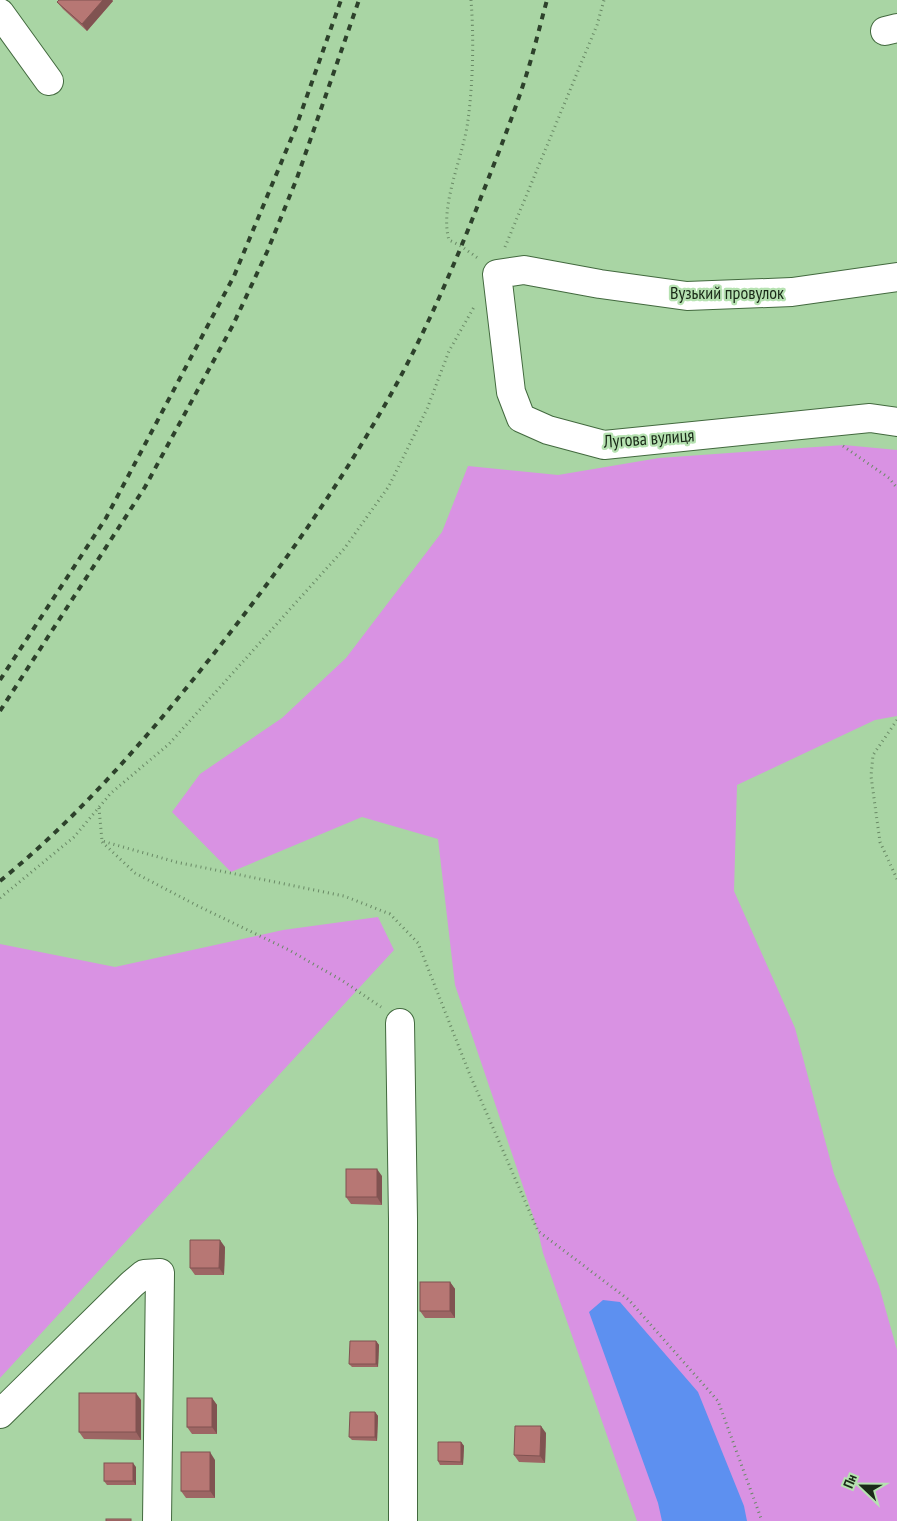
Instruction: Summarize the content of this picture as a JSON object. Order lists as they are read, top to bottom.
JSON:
{
  "streets": {
    "street": ["Вузький провулок", "Лугова вулиця"]
  },
  "crossings": [
    ["Вузький провулок", "Лугова вулиця"]
  ],
  "north": "left"
}
